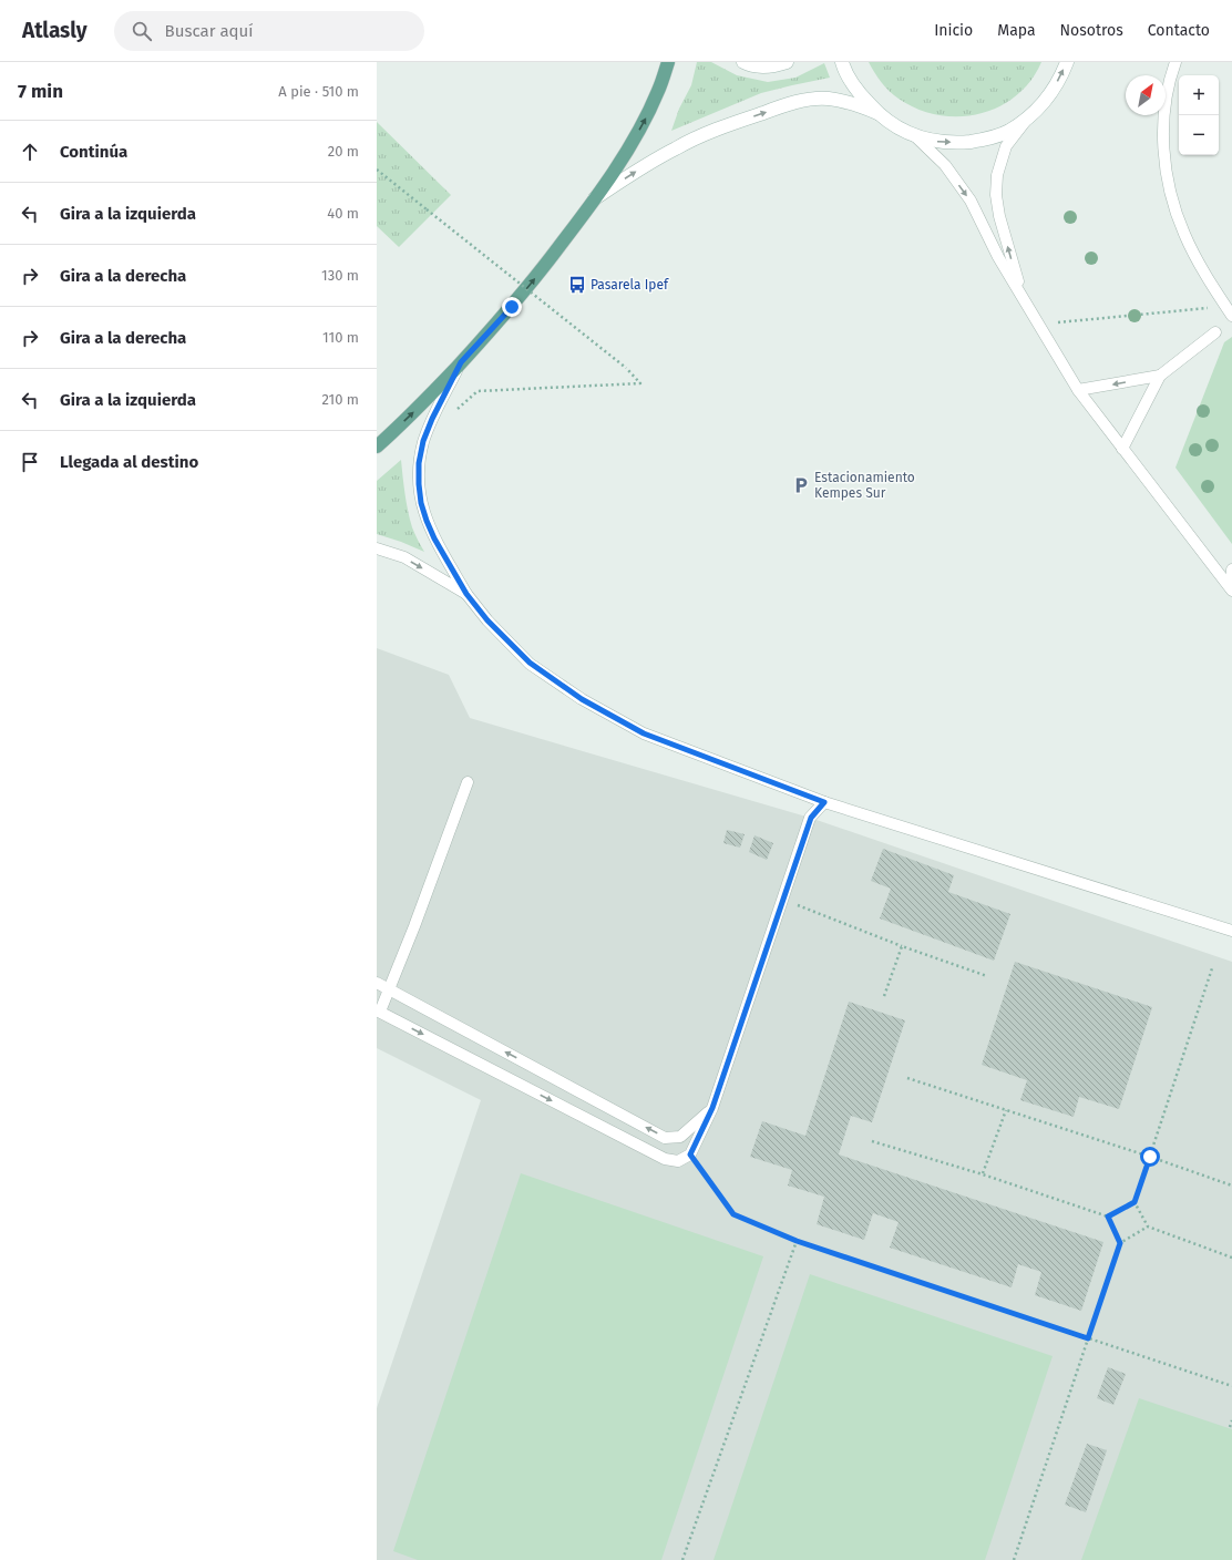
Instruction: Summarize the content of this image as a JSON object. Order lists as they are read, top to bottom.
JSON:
{
  "places": {
    "bus stop": ["Pasarela Ipef"],
    "parking": ["Estacionamiento Kempes Sur"]
  },
  "north": "top right",
  "page": {
    "header": "Atlasly",
    "search": "Buscar aquí",
    "nav": [
      "Inicio",
      "Mapa",
      "Nosotros",
      "Contacto"
    ],
    "heading": ["7 min", "A pie · 510 m"],
    "map_buttons": ["+", "−"],
    "list": [
      ["Continúa", "20 m"],
      ["Gira a la izquierda", "40 m"],
      ["Gira a la derecha", "130 m"],
      ["Gira a la derecha", "110 m"],
      ["Gira a la izquierda", "210 m"],
      "Llegada al destino"
    ]
  }
}
